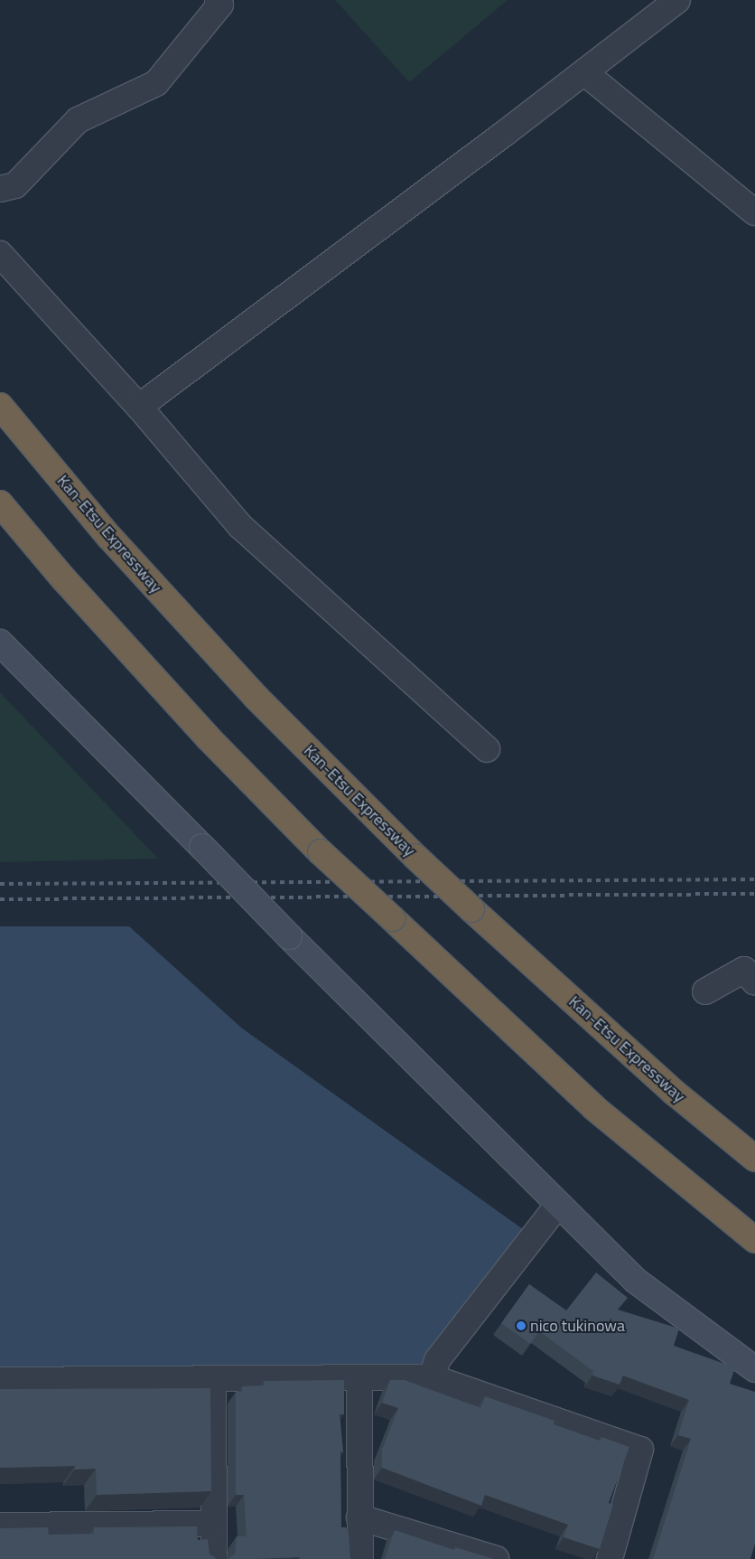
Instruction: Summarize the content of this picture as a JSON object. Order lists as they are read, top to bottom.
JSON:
{
  "streets": {
    "highway": ["Kan-Etsu Expressway"]
  },
  "places": ["nico tukinowa"]
}
